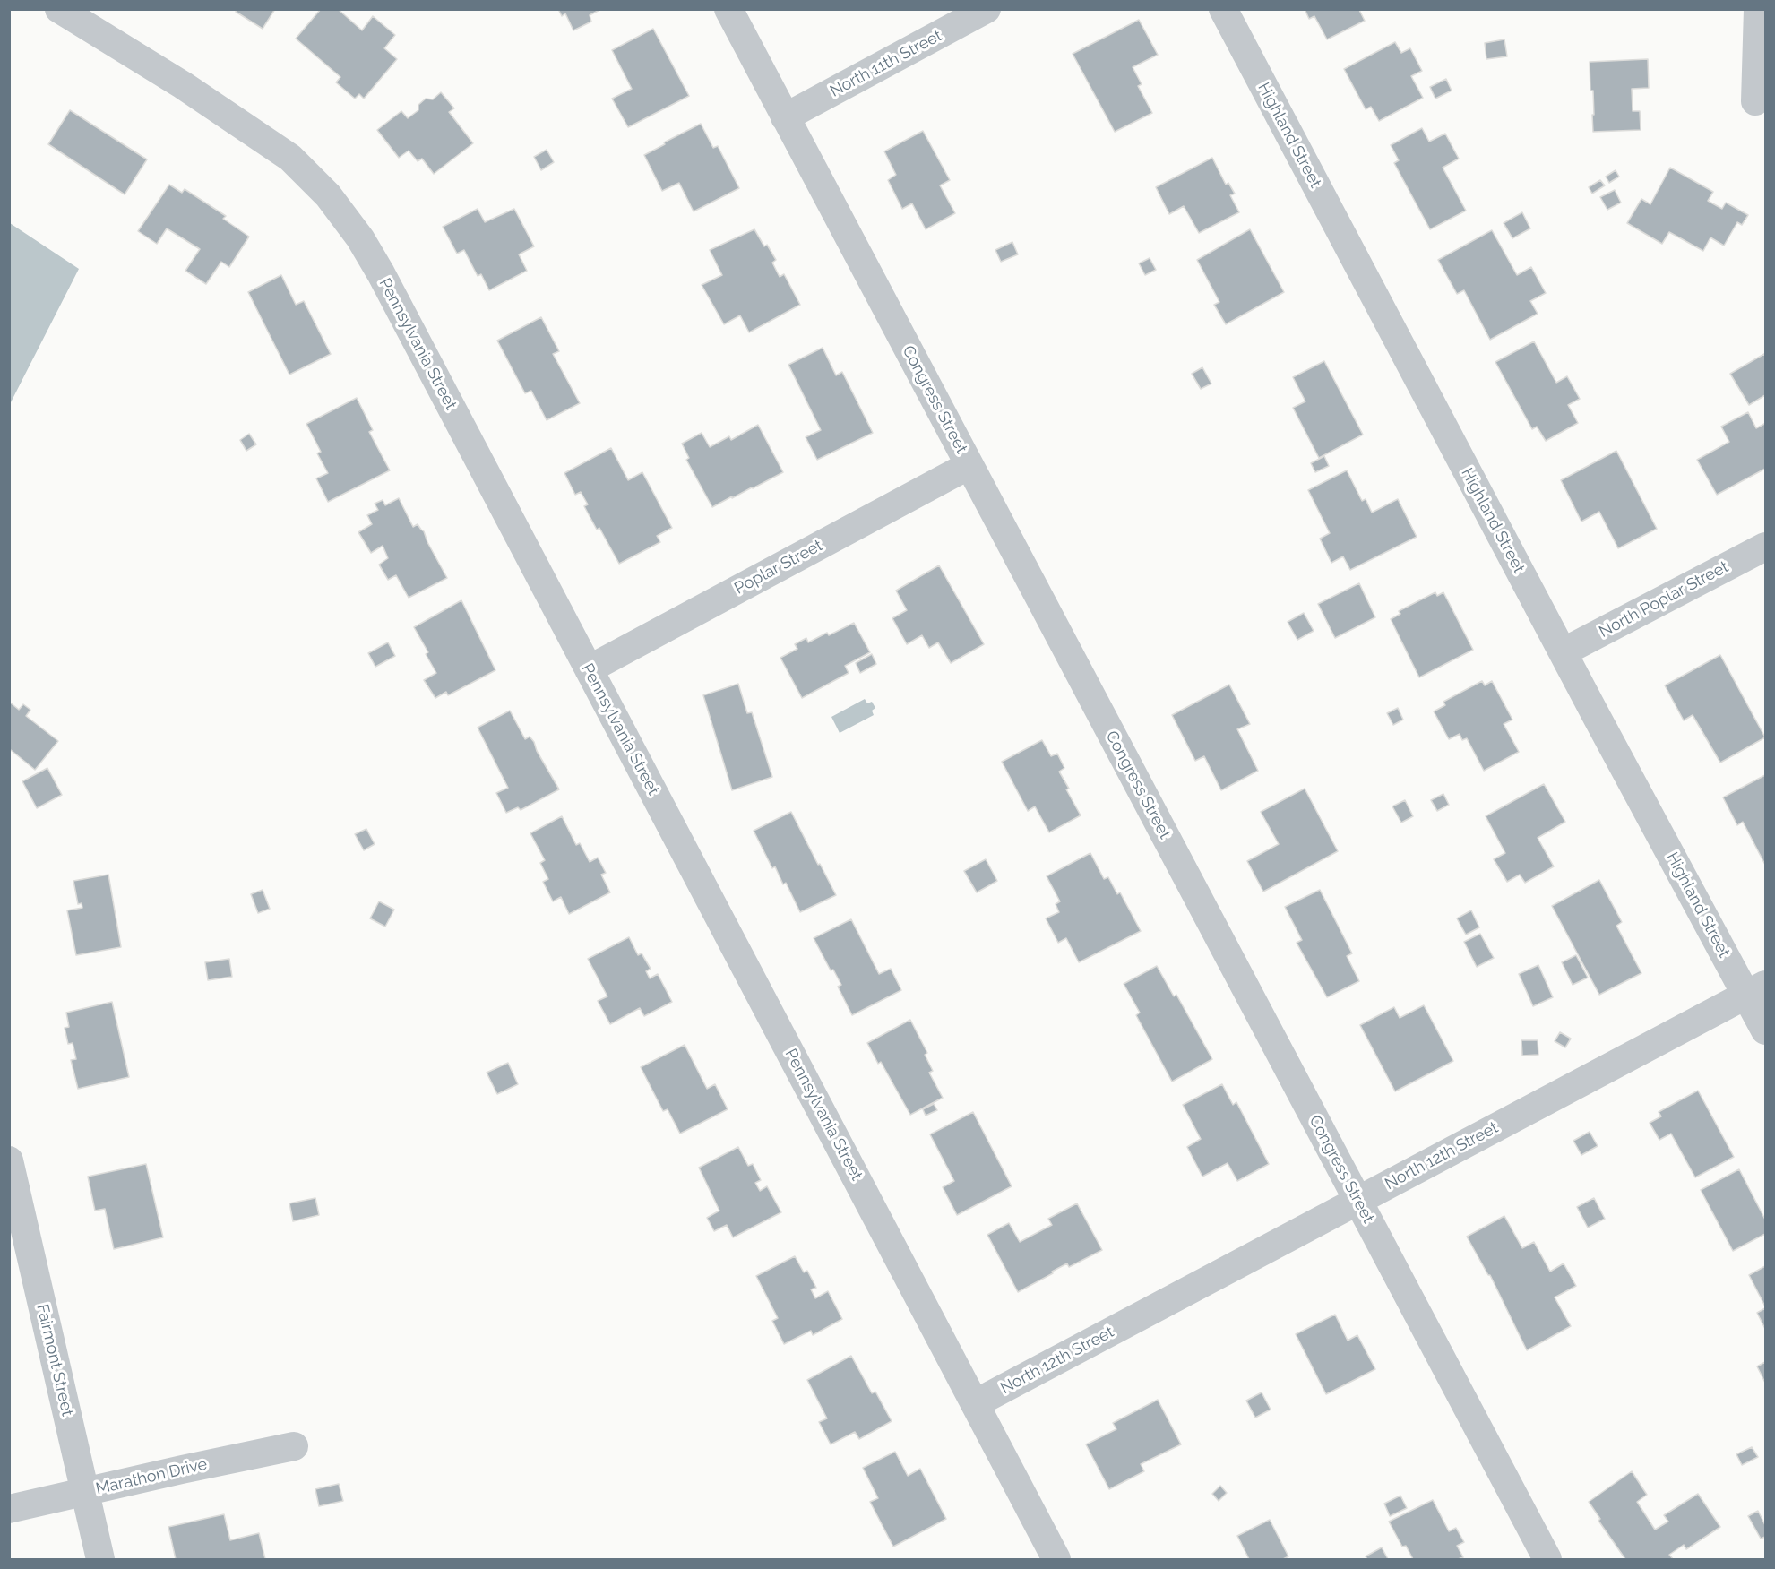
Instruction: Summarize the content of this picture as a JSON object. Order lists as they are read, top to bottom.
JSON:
{
  "streets": {
    "street": [
      "North 11th Street",
      "Highland Street",
      "Pennsylvania Street",
      "Congress Street",
      "Poplar Street",
      "North Poplar Street",
      "North 12th Street",
      "Fairmont Street",
      "Marathon Drive"
    ]
  },
  "crossings": [
    ["North 11th Street", "Congress Street"],
    ["Highland Street", "North Poplar Street"],
    ["Highland Street", "North 12th Street"],
    ["Pennsylvania Street", "Poplar Street"],
    ["Pennsylvania Street", "North 12th Street"],
    ["Congress Street", "Poplar Street"],
    ["Congress Street", "North 12th Street"],
    ["Fairmont Street", "Marathon Drive"]
  ]
}
